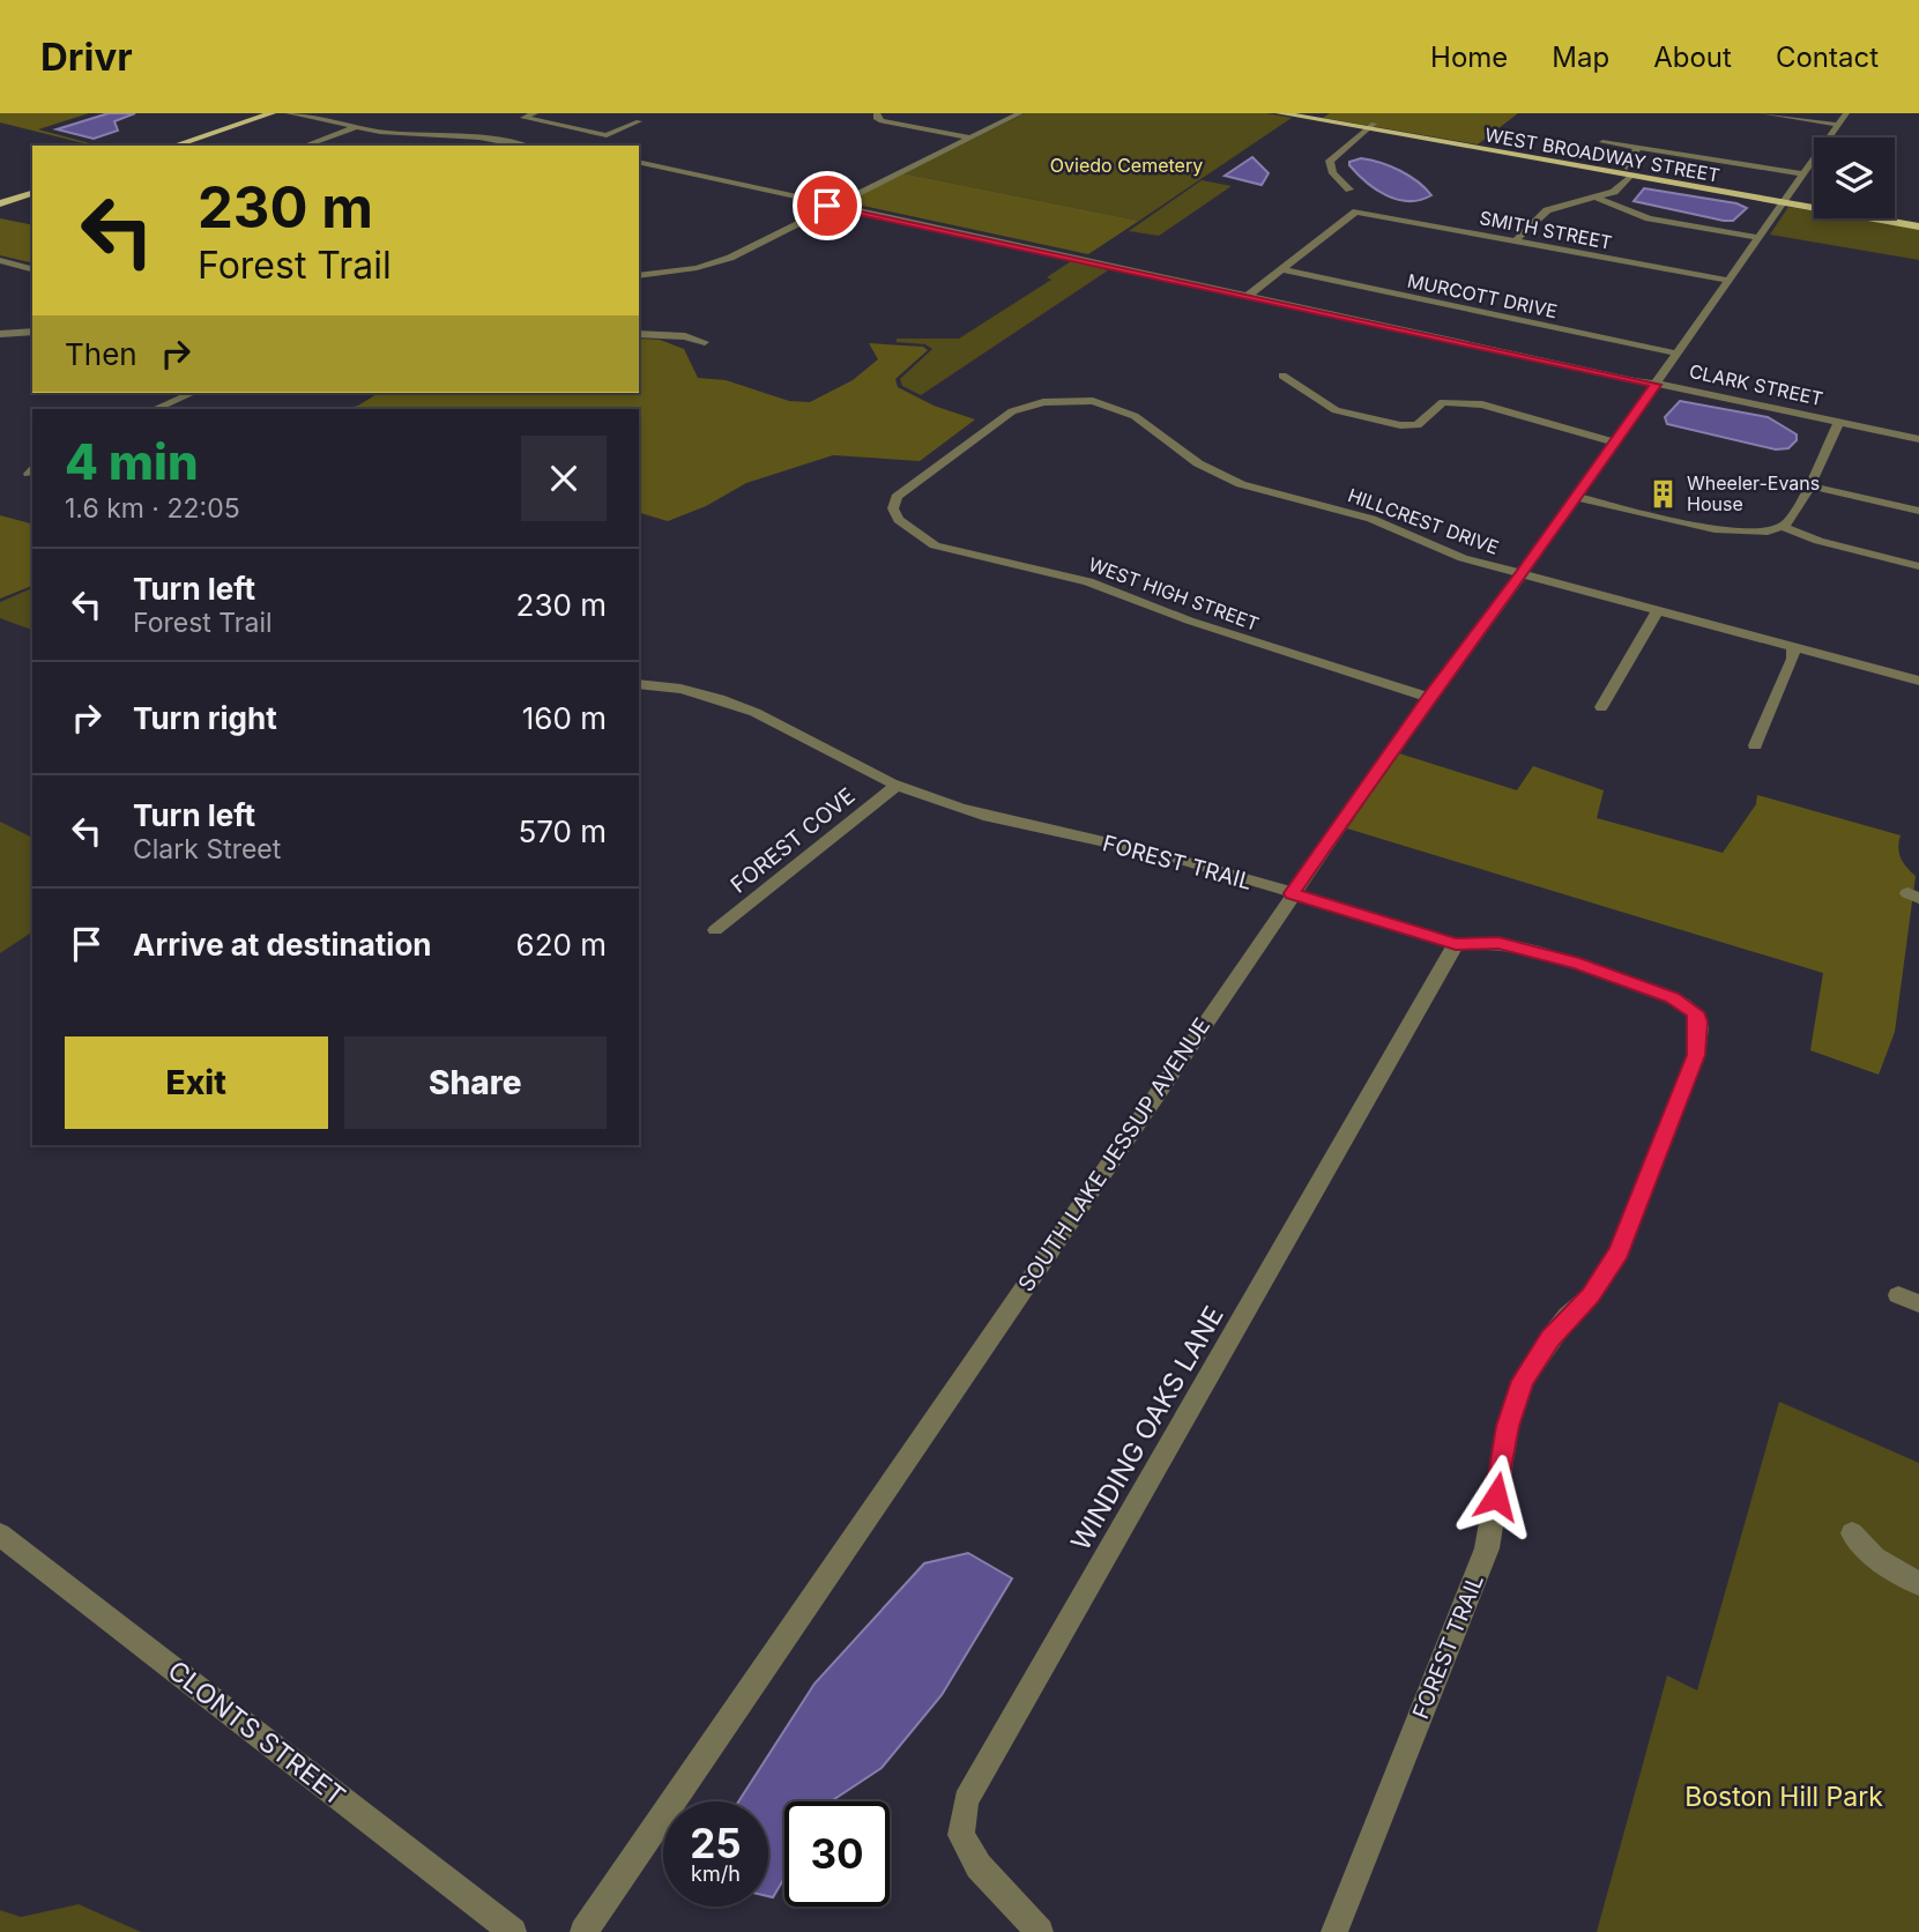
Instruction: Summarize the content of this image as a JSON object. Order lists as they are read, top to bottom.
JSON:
{
  "streets": {
    "main road": ["WEST BROADWAY STREET"],
    "street": [
      "SMITH STREET",
      "MURCOTT DRIVE",
      "CLARK STREET",
      "HILLCREST DRIVE",
      "WEST HIGH STREET",
      "FOREST COVE",
      "FOREST TRAIL",
      "SOUTH LAKE JESSUP AVENUE",
      "WINDING OAKS LANE",
      "CLONTS STREET"
    ]
  },
  "crossings": [
    ["WEST BROADWAY STREET", "SOUTH LAKE JESSUP AVENUE"],
    ["SMITH STREET", "MURCOTT DRIVE"],
    ["SMITH STREET", "SOUTH LAKE JESSUP AVENUE"],
    ["MURCOTT DRIVE", "SOUTH LAKE JESSUP AVENUE"],
    ["CLARK STREET", "SOUTH LAKE JESSUP AVENUE"],
    ["HILLCREST DRIVE", "WEST HIGH STREET"],
    ["HILLCREST DRIVE", "SOUTH LAKE JESSUP AVENUE"],
    ["WEST HIGH STREET", "SOUTH LAKE JESSUP AVENUE"],
    ["FOREST COVE", "FOREST TRAIL"],
    ["FOREST TRAIL", "SOUTH LAKE JESSUP AVENUE"],
    ["FOREST TRAIL", "WINDING OAKS LANE"]
  ],
  "parks": ["Oviedo Cemetery", "Boston Hill Park"],
  "places": {
    "building": ["Wheeler-Evans House"]
  },
  "page": {
    "header": "Drivr",
    "nav": [
      "Home",
      "Map",
      "About",
      "Contact"
    ],
    "turn": ["230 m", "Forest Trail"],
    "then": "Then",
    "heading": ["4 min", "1.6 km · 22:05"],
    "list": [
      {
        "name": "Turn left",
        "note": "Forest Trail",
        "value": "230 m"
      },
      {
        "name": "Turn right",
        "value": "160 m"
      },
      {
        "name": "Turn left",
        "note": "Clark Street",
        "value": "570 m"
      },
      {
        "name": "Arrive at destination",
        "value": "620 m"
      }
    ],
    "buttons": ["Exit", "Share"],
    "speed": "25 km/h",
    "limit": "30"
  }
}
